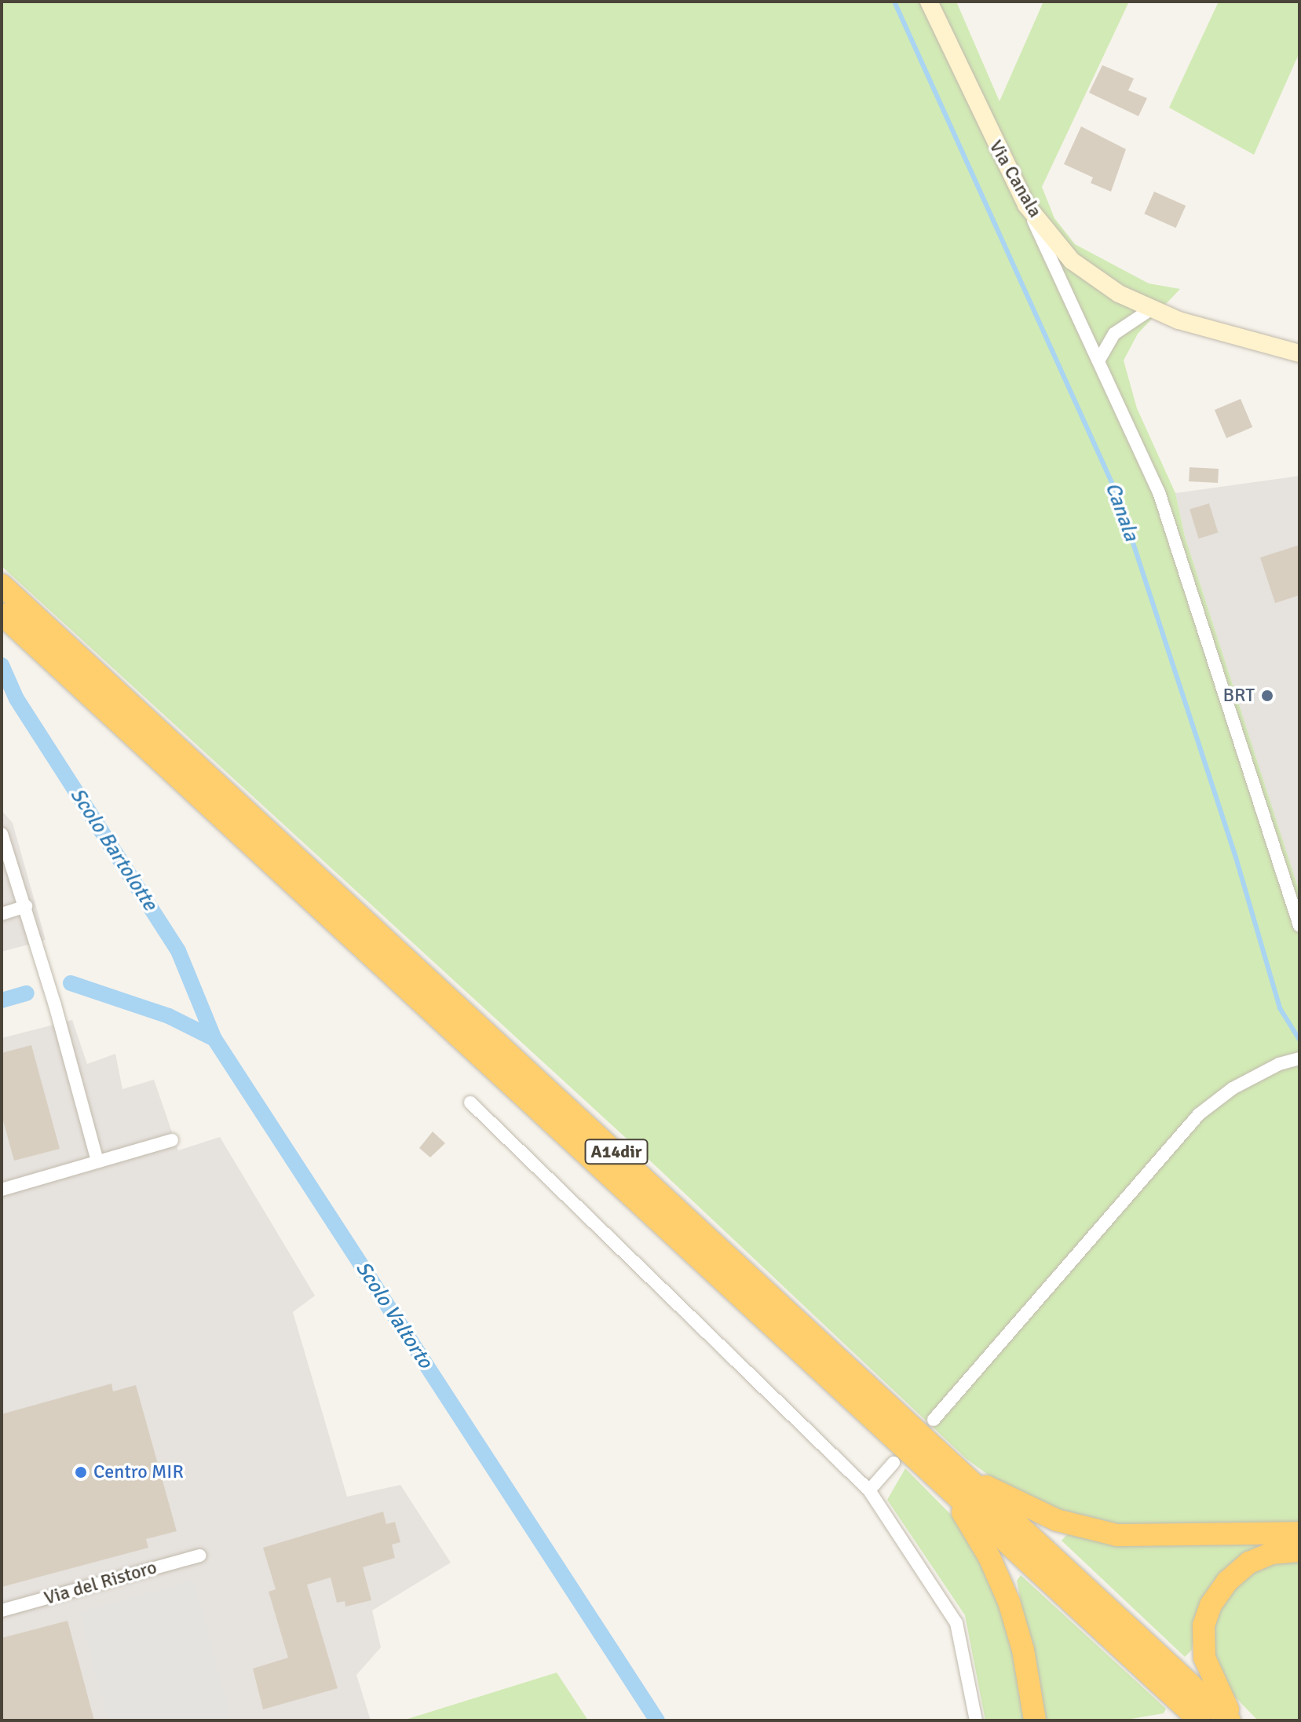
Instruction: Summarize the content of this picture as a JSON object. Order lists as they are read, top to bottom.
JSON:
{
  "streets": {
    "highway": ["A14dir"],
    "street": ["Via Canala", "Via del Ristoro"]
  },
  "water": ["Canala", "Scolo Bartolotte", "Scolo Valtorto"],
  "places": ["BRT", "Centro MIR"]
}
